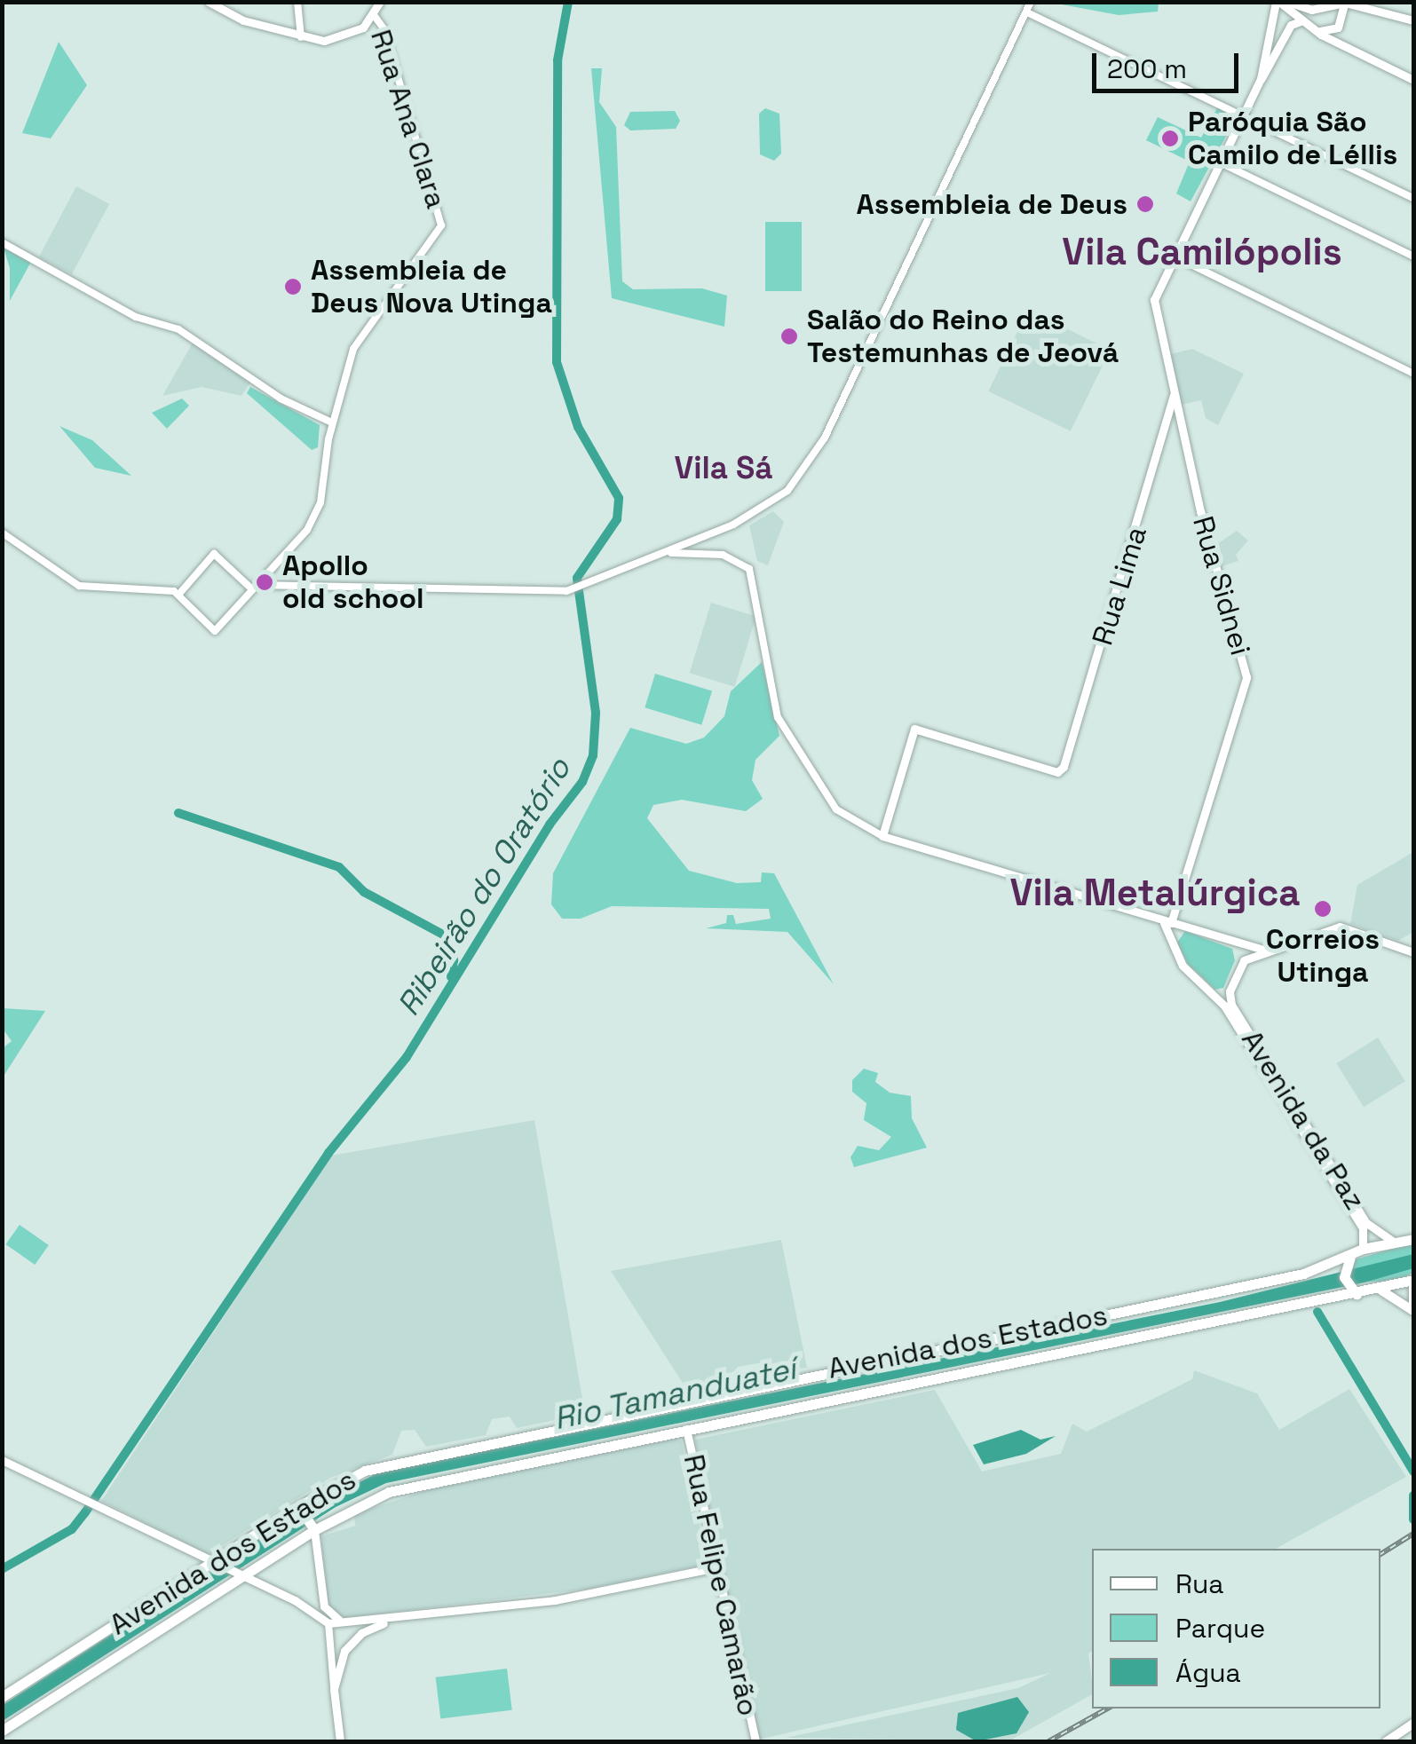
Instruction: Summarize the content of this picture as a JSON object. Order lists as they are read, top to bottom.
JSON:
{
  "streets": {
    "highway": ["Avenida dos Estados"],
    "main road": [
      "Rua Lima",
      "Rua Sidnei",
      "Avenida da Paz",
      "Rua Felipe Camarão"
    ],
    "street": ["Rua Ana Clara"]
  },
  "crossings": [
    ["Rua Lima", "Rua Sidnei"],
    ["Rua Sidnei", "Avenida da Paz"],
    ["Avenida da Paz", "Avenida dos Estados"],
    ["Avenida dos Estados", "Rua Felipe Camarão"]
  ],
  "districts": ["Vila Camilópolis", "Vila Sá", "Vila Metalúrgica"],
  "water": ["Ribeirão do Oratório", "Rio Tamanduateí"],
  "places": [
    "Paróquia São Camilo de Léllis",
    "Assembleia de Deus",
    "Assembleia de Deus Nova Utinga",
    "Salão do Reino das Testemunhas de Jeová",
    "Apollo old school",
    "Correios Utinga"
  ],
  "legend": ["Rua", "Parque", "Água"],
  "scale_bar": "200 m"
}
